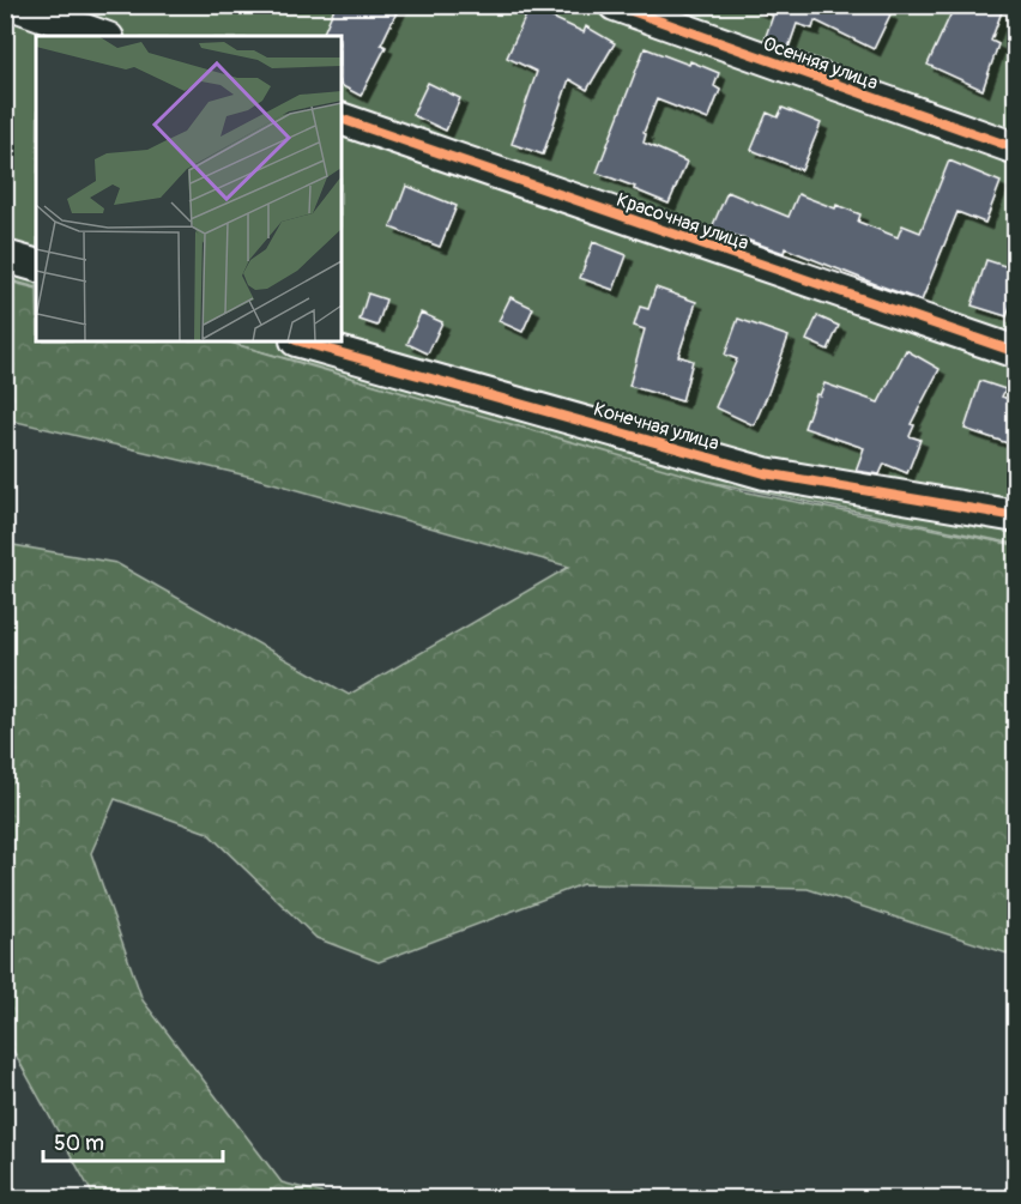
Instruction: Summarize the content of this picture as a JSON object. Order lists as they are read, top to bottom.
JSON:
{
  "streets": {
    "street": ["Осенняя улица", "Красочная улица", "Конечная улица"]
  },
  "scale_bar": "50 m"
}
